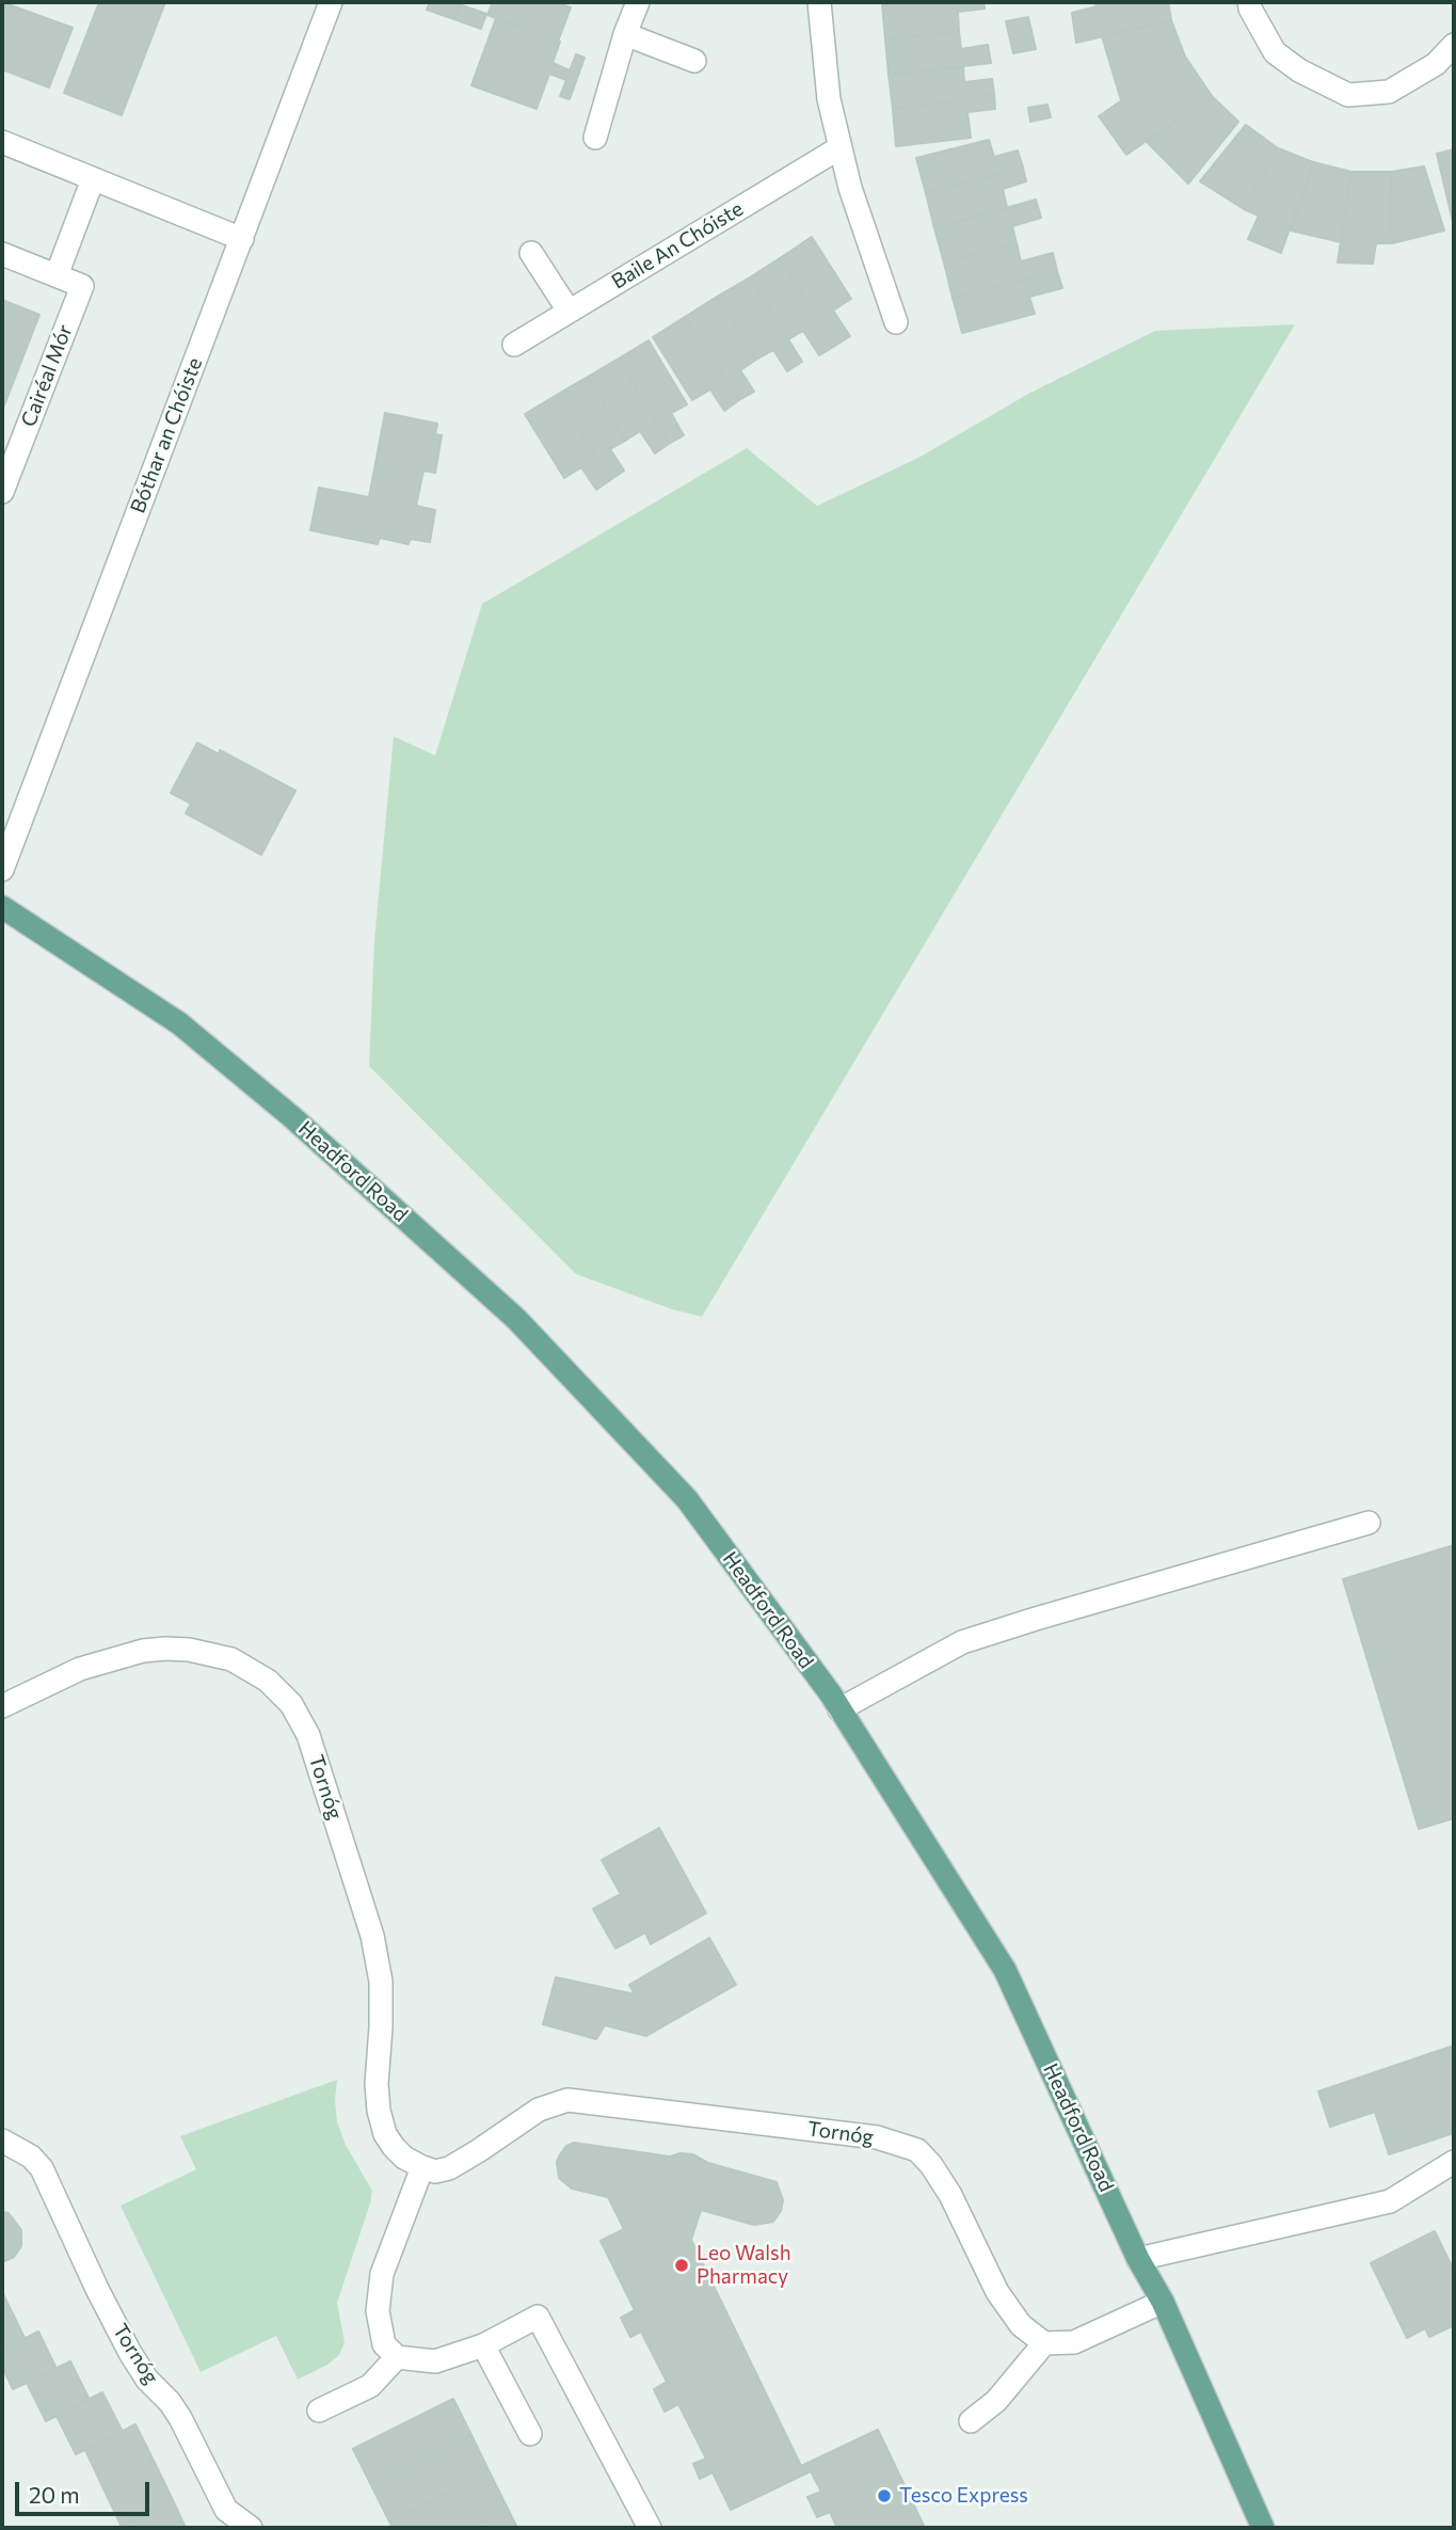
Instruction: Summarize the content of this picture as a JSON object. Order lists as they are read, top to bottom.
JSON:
{
  "streets": {
    "main road": ["Headford Road"],
    "street": [
      "Baile An Chóiste",
      "Cairéal Mór",
      "Bóthar an Chóiste",
      "Tornóg"
    ]
  },
  "places": ["Leo Walsh Pharmacy", "Tesco Express"],
  "scale_bar": "20 m"
}
